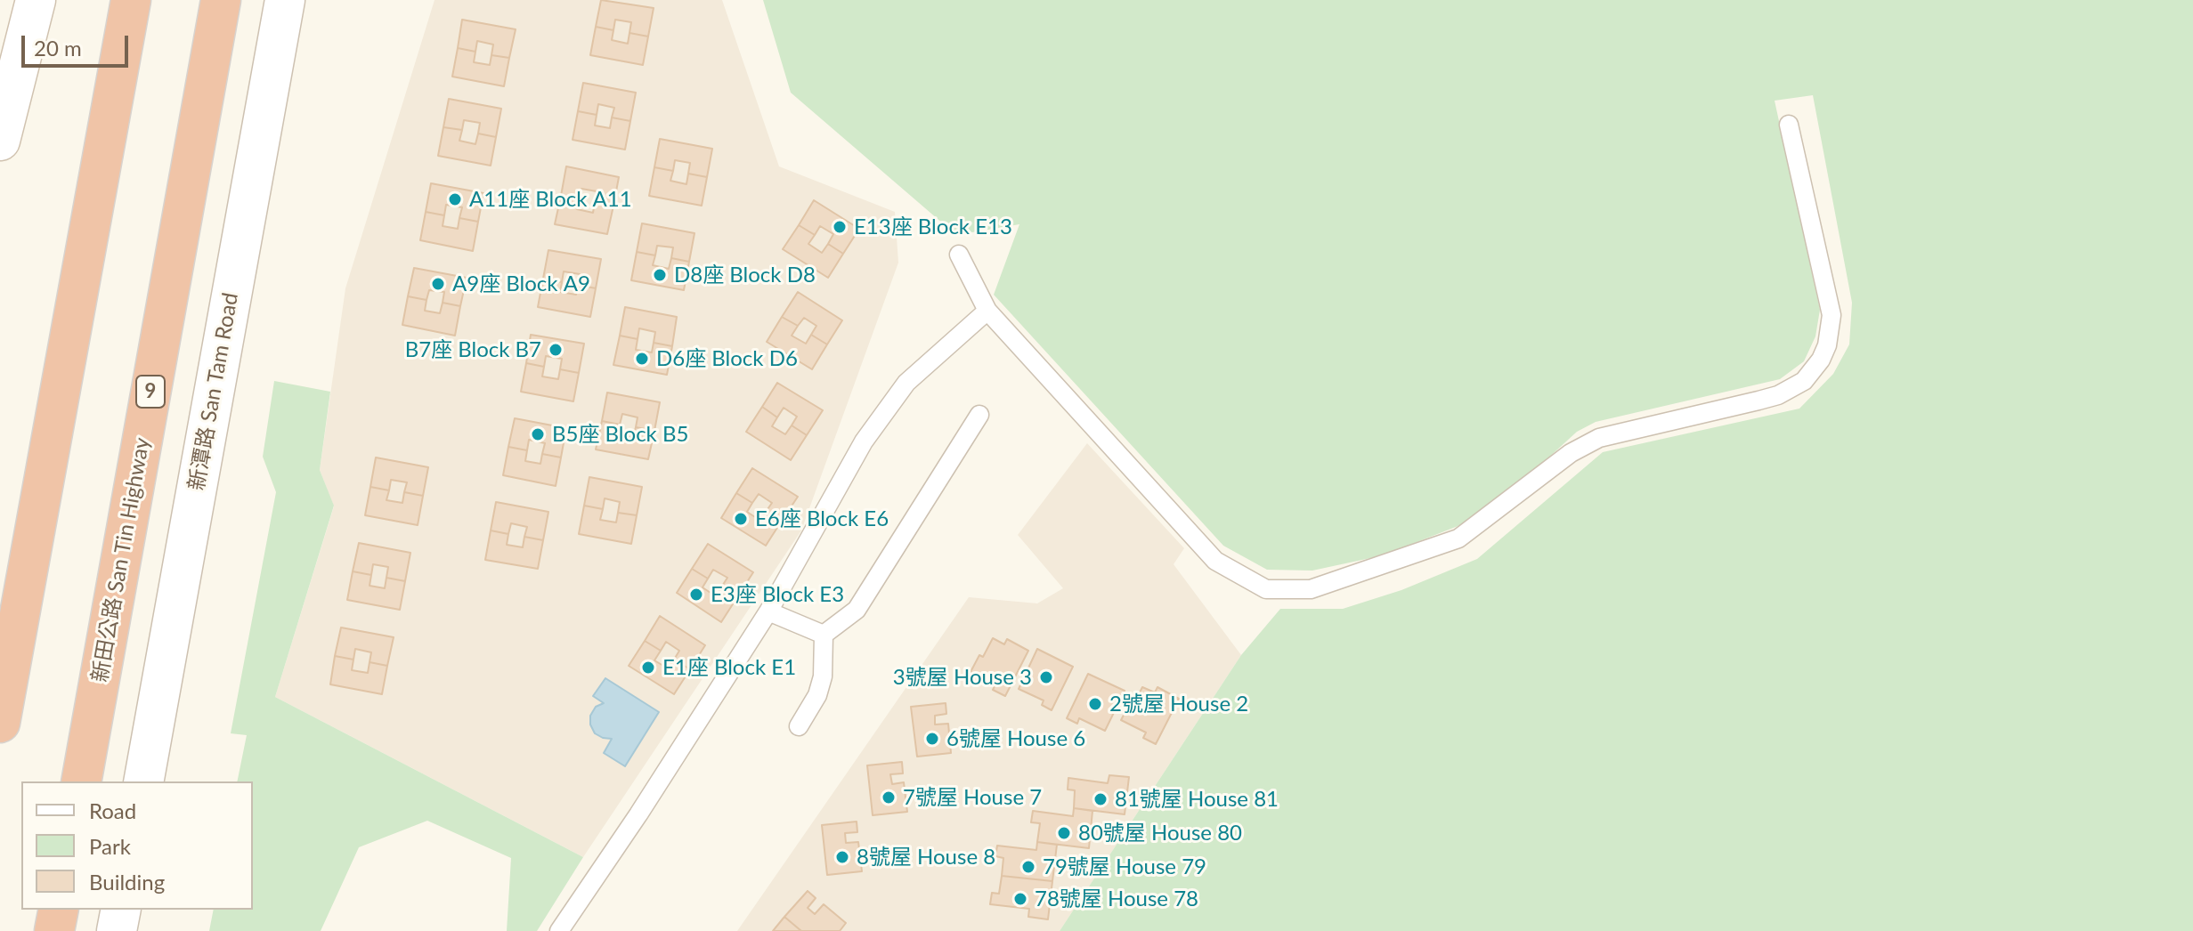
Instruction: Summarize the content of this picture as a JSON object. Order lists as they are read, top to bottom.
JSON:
{
  "streets": {
    "highway": ["9", "新田公路 San Tin Highway"],
    "street": ["新潭路 San Tam Road"]
  },
  "places": [
    "A11座 Block A11",
    "E13座 Block E13",
    "D8座 Block D8",
    "A9座 Block A9",
    "B7座 Block B7",
    "D6座 Block D6",
    "B5座 Block B5",
    "E6座 Block E6",
    "E3座 Block E3",
    "E1座 Block E1",
    "3號屋 House 3",
    "2號屋 House 2",
    "6號屋 House 6",
    "7號屋 House 7",
    "81號屋 House 81",
    "80號屋 House 80",
    "8號屋 House 8",
    "79號屋 House 79",
    "78號屋 House 78"
  ],
  "legend": ["Road", "Park", "Building"],
  "scale_bar": "20 m"
}
